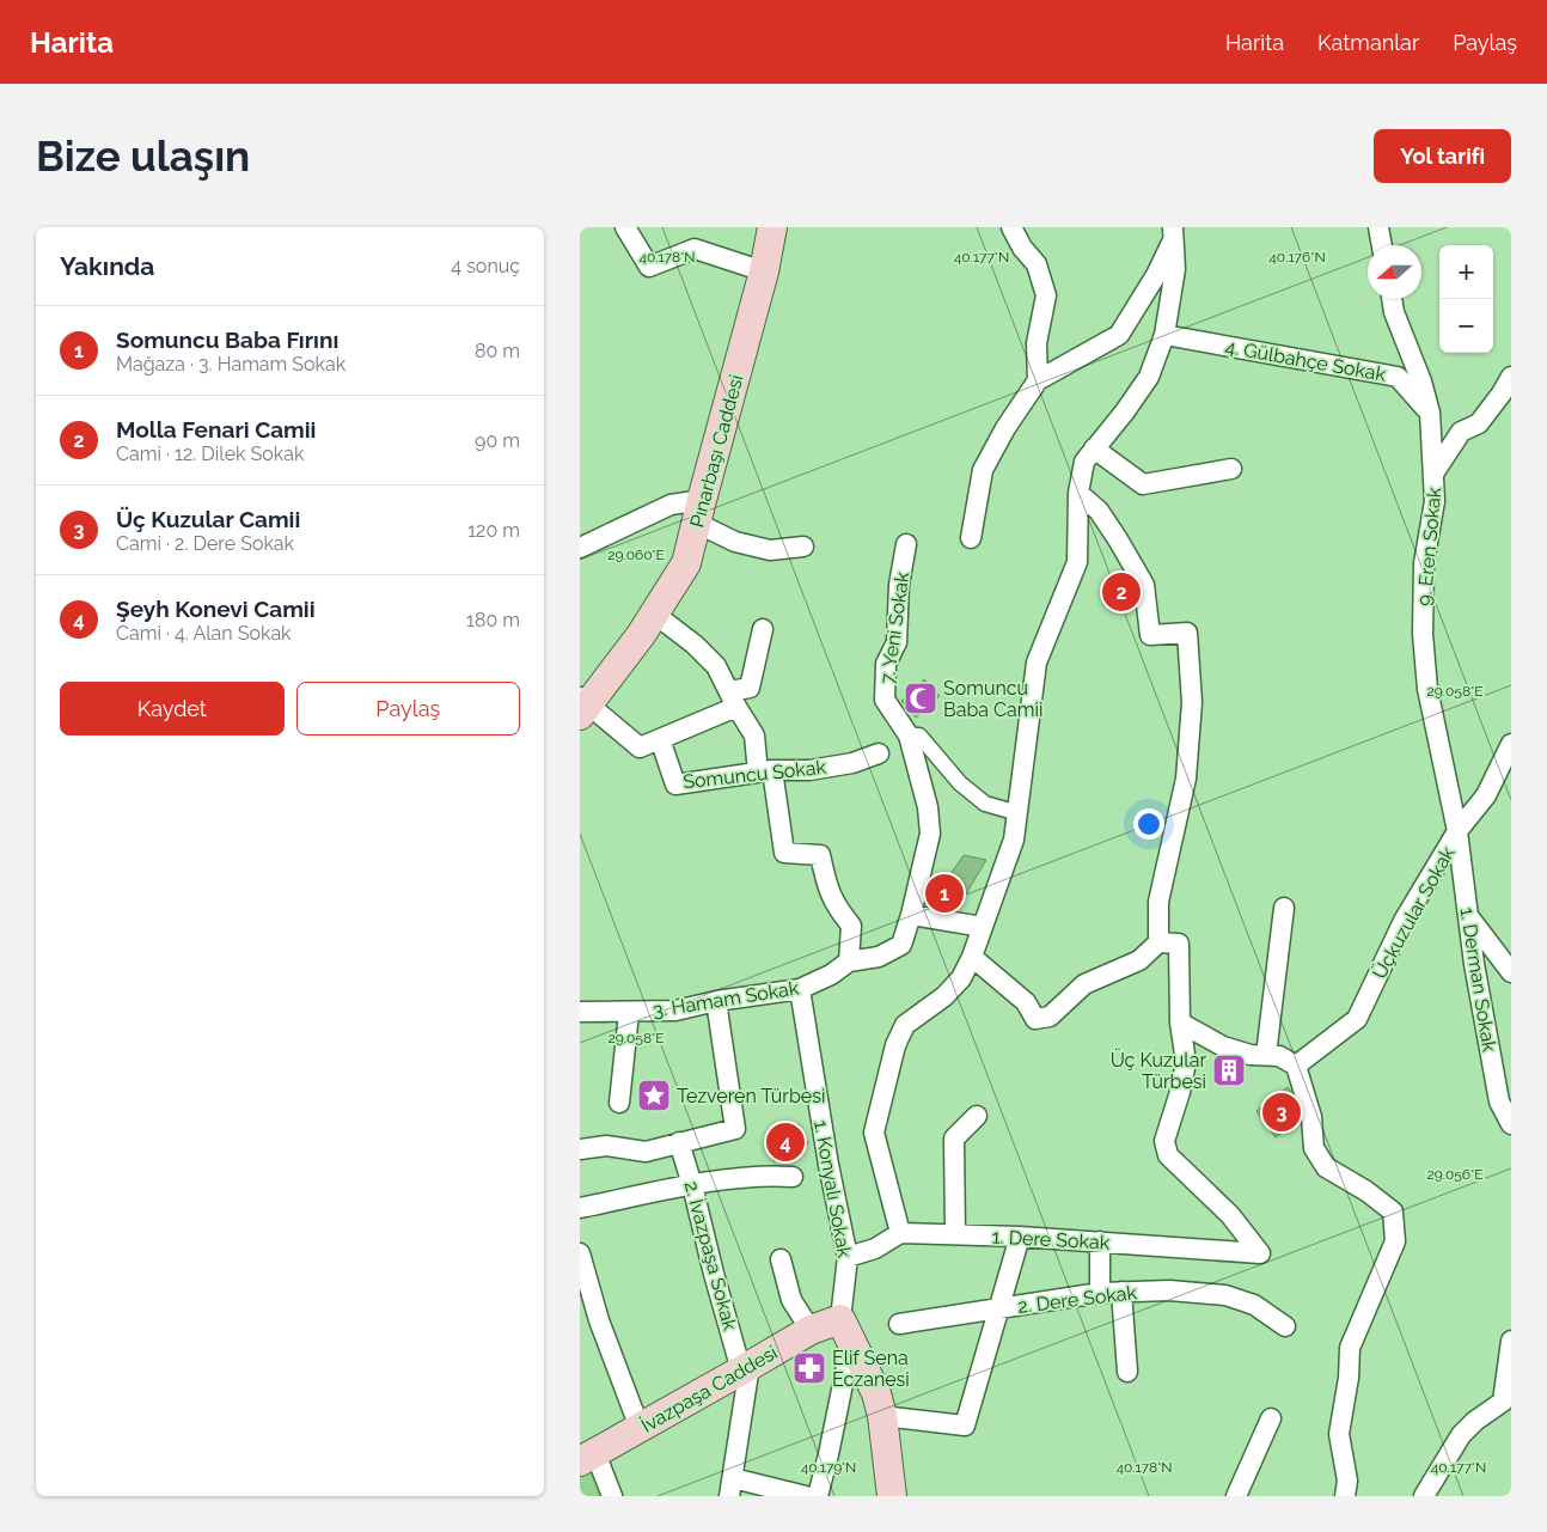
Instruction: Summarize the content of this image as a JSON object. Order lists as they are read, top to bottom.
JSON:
{
  "streets": {
    "main road": ["Pınarbaşı Caddesi", "İvazpaşa Caddesi"],
    "street": [
      "4. Gülbahçe Sokak",
      "9. Eren Sokak",
      "7. Yeni Sokak",
      "Somuncu Sokak",
      "Üçkuzular Sokak",
      "1. Derman Sokak",
      "3. Hamam Sokak",
      "1. Konyalı Sokak",
      "1. Dere Sokak",
      "2. İvazpaşa Sokak",
      "2. Dere Sokak"
    ]
  },
  "crossings": [
    ["4. Gülbahçe Sokak", "9. Eren Sokak"],
    ["9. Eren Sokak", "Üçkuzular Sokak"],
    ["9. Eren Sokak", "1. Derman Sokak"],
    ["7. Yeni Sokak", "3. Hamam Sokak"],
    ["Üçkuzular Sokak", "1. Derman Sokak"],
    ["3. Hamam Sokak", "1. Konyalı Sokak"],
    ["1. Konyalı Sokak", "İvazpaşa Caddesi"],
    ["2. İvazpaşa Sokak", "İvazpaşa Caddesi"]
  ],
  "places": {
    "mosque": ["Somuncu Baba Camii"],
    "building": ["Üç Kuzular Türbesi"],
    "place": ["Tezveren Türbesi"],
    "pharmacy": ["Elif Sena Eczanesi"]
  },
  "north": "left",
  "page": {
    "header": "Harita",
    "nav": ["Harita", "Katmanlar", "Paylaş"],
    "buttons": [
      "Yol tarifi",
      ["Kaydet", "Paylaş"]
    ],
    "title": "Bize ulaşın",
    "heading": ["Yakında", "4 sonuç"],
    "map_buttons": ["+", "−"],
    "list": [
      {
        "mark": "1",
        "name": "Somuncu Baba Fırını",
        "note": "Mağaza · 3. Hamam Sokak",
        "value": "80 m"
      },
      {
        "mark": "2",
        "name": "Molla Fenari Camii",
        "note": "Cami · 12. Dilek Sokak",
        "value": "90 m"
      },
      {
        "mark": "3",
        "name": "Üç Kuzular Camii",
        "note": "Cami · 2. Dere Sokak",
        "value": "120 m"
      },
      {
        "mark": "4",
        "name": "Şeyh Konevi Camii",
        "note": "Cami · 4. Alan Sokak",
        "value": "180 m"
      }
    ],
    "pins": [
      "2",
      "1",
      "3",
      "4"
    ]
  },
  "coordinates": [
    "40.178°N",
    "40.177°N",
    "40.176°N",
    "29.060°E",
    "29.058°E",
    "29.056°E",
    "40.179°N"
  ]
}
